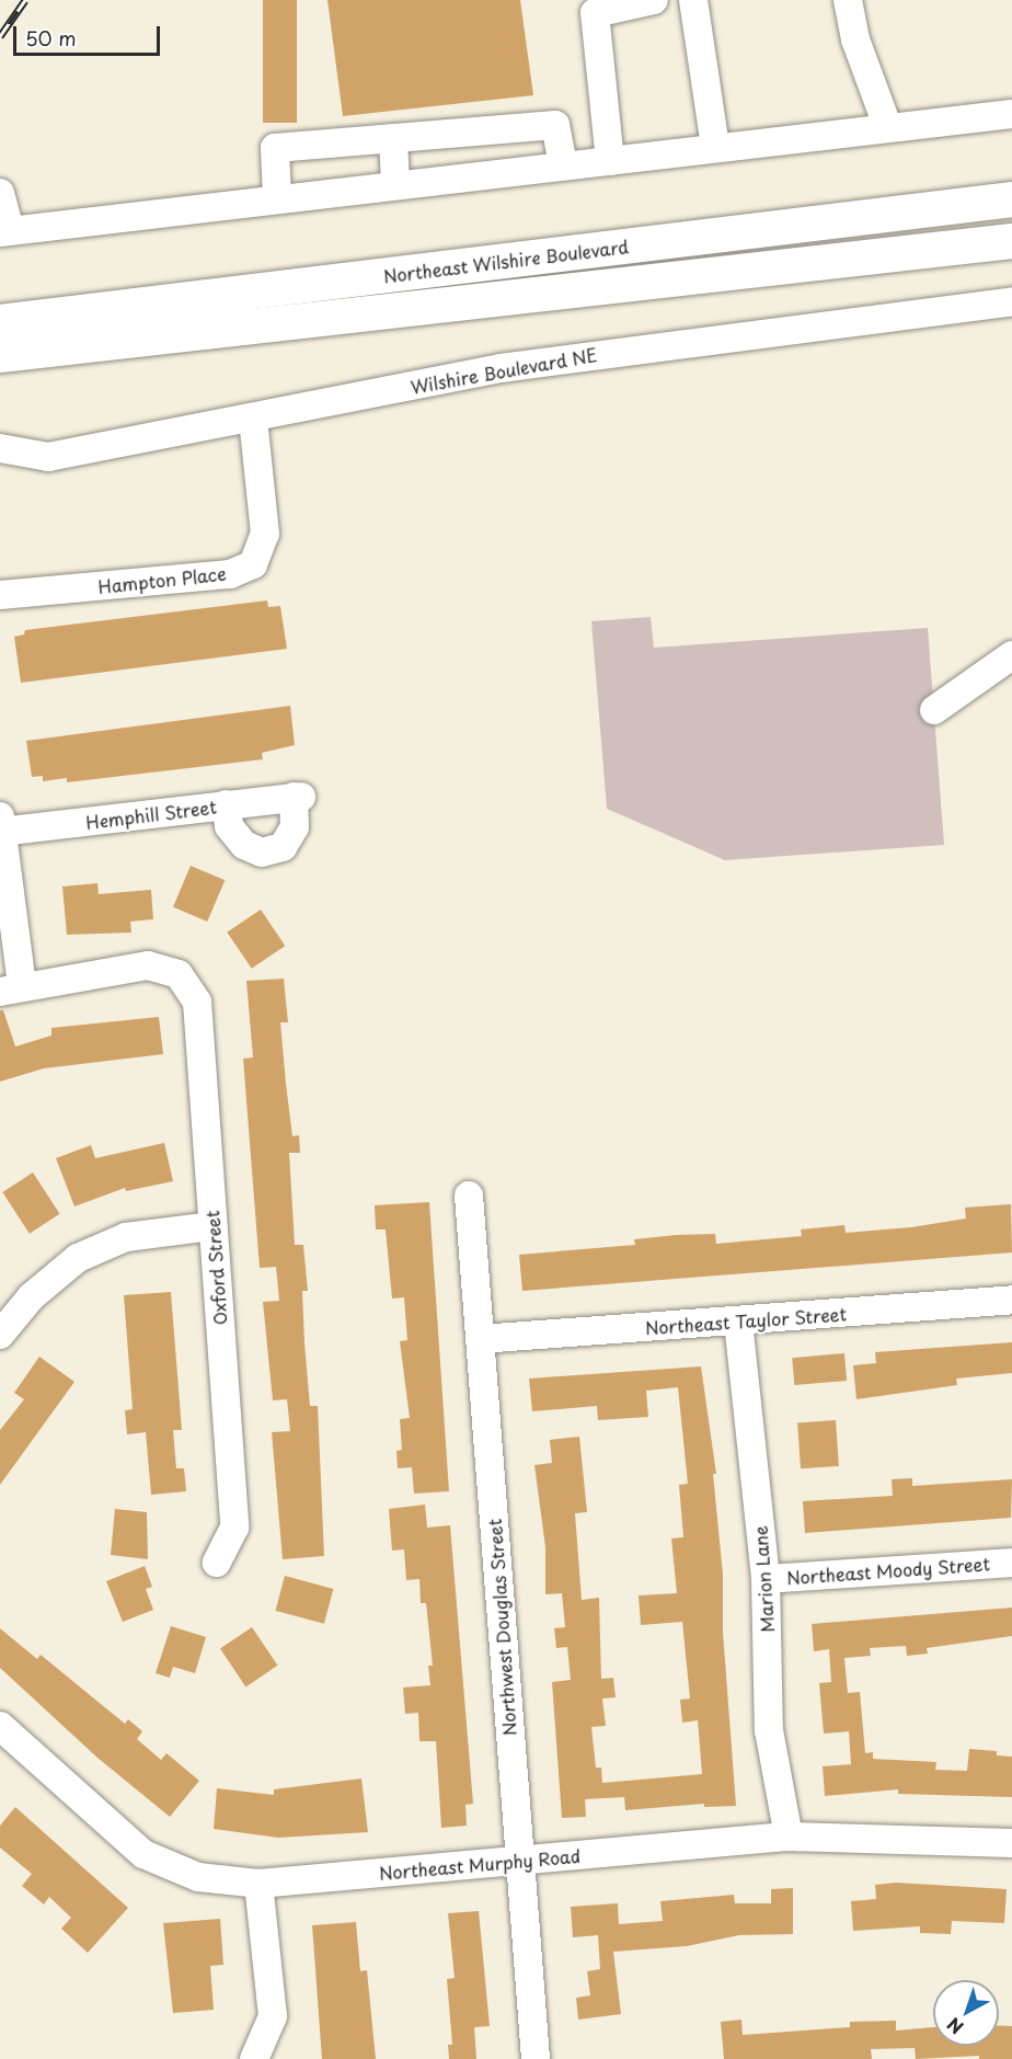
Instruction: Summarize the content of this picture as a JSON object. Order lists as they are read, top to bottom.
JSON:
{
  "streets": {
    "main road": ["Northeast Wilshire Boulevard"],
    "street": [
      "Wilshire Boulevard NE",
      "Hampton Place",
      "Hemphill Street",
      "Oxford Street",
      "Northeast Taylor Street",
      "Northeast Moody Street",
      "Marion Lane",
      "Northwest Douglas Street",
      "Northeast Murphy Road"
    ]
  },
  "crossings": [
    ["Wilshire Boulevard NE", "Hampton Place"],
    ["Northeast Taylor Street", "Marion Lane"],
    ["Northeast Taylor Street", "Northwest Douglas Street"],
    ["Northeast Moody Street", "Marion Lane"],
    ["Marion Lane", "Northeast Murphy Road"],
    ["Northwest Douglas Street", "Northeast Murphy Road"]
  ],
  "scale_bar": "50 m",
  "north": "bottom left"
}
